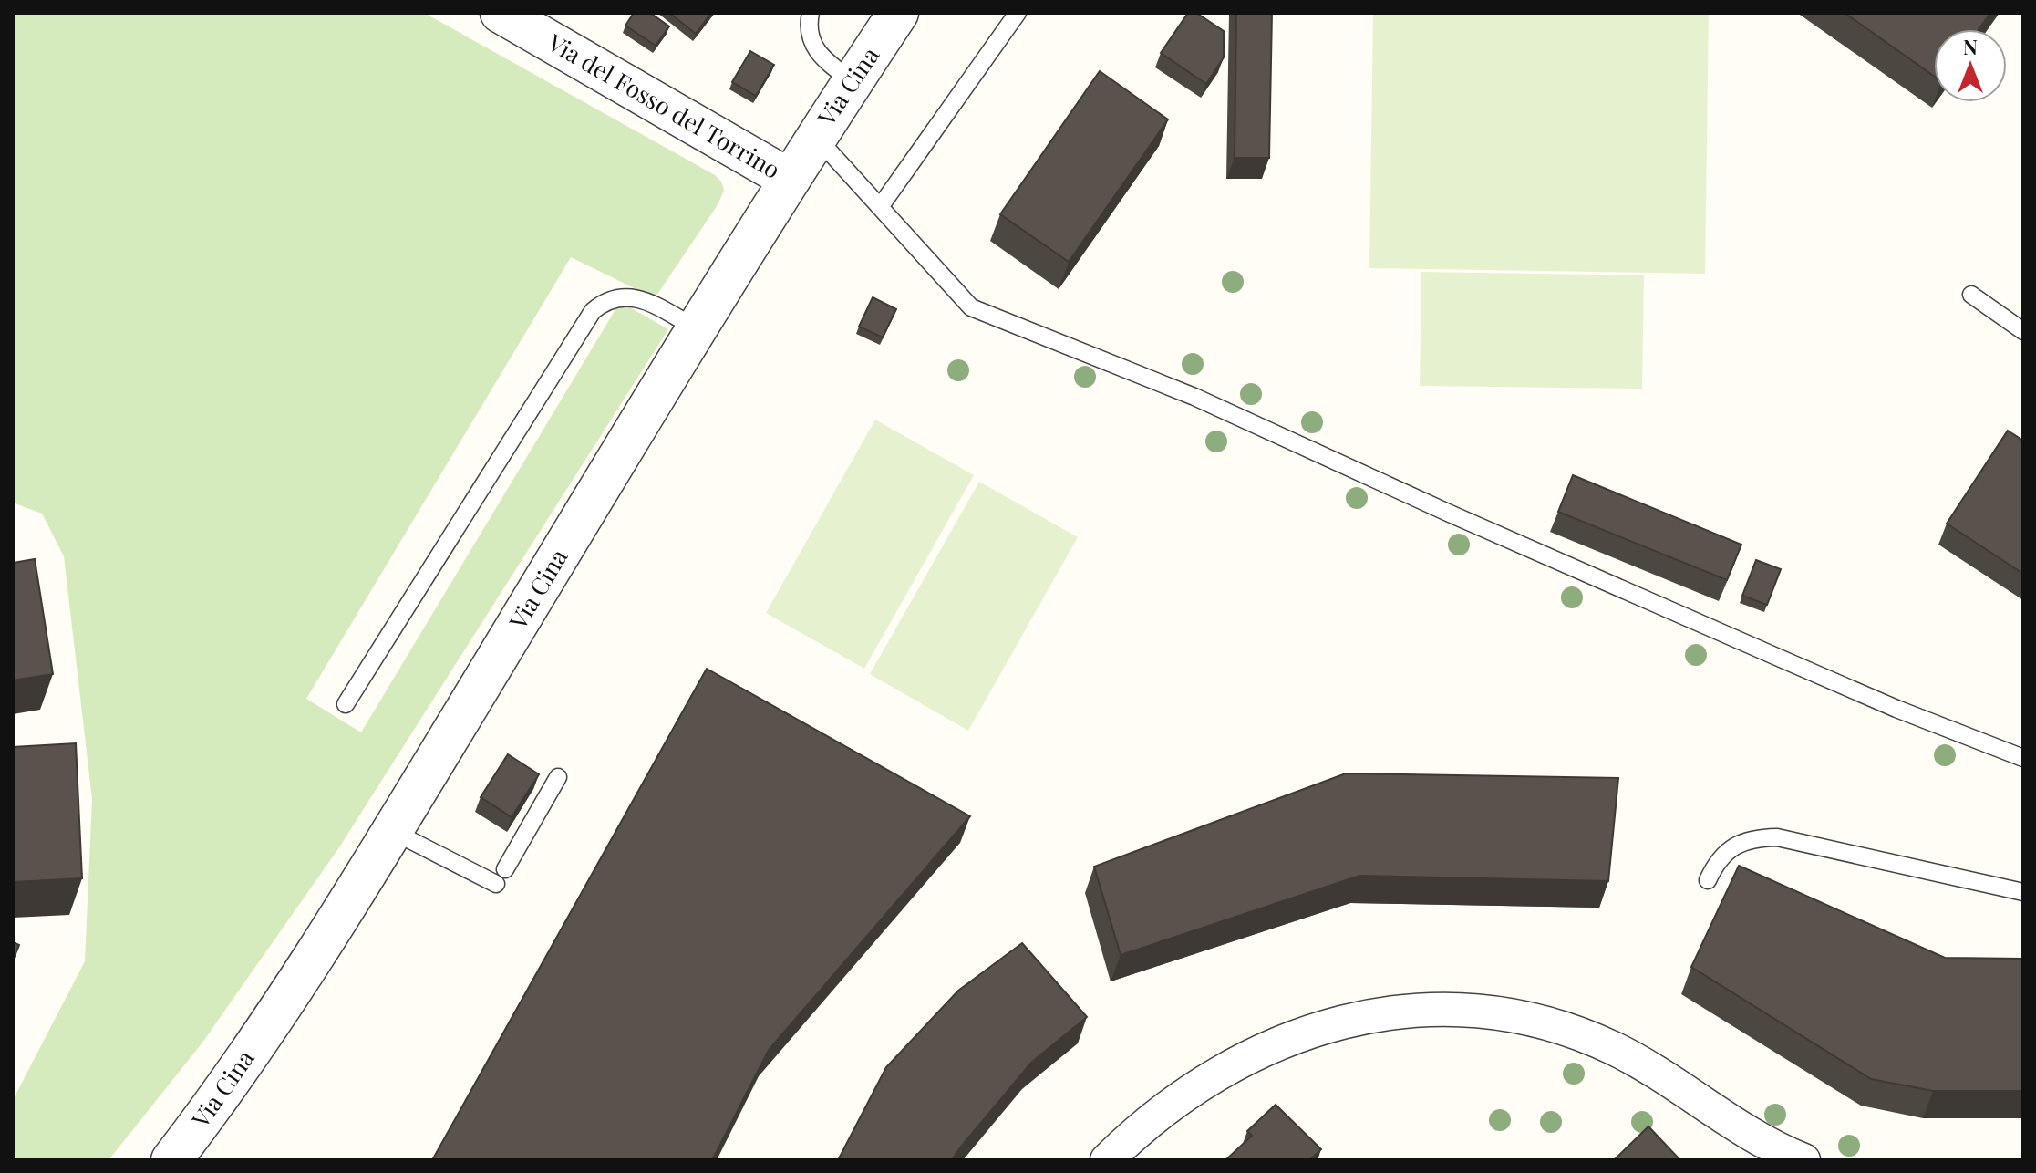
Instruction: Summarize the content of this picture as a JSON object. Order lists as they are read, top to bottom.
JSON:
{
  "streets": {
    "street": ["Via Cina", "Via del Fosso del Torrino"]
  },
  "crossings": [
    ["Via Cina", "Via del Fosso del Torrino"]
  ],
  "north": "top"
}
